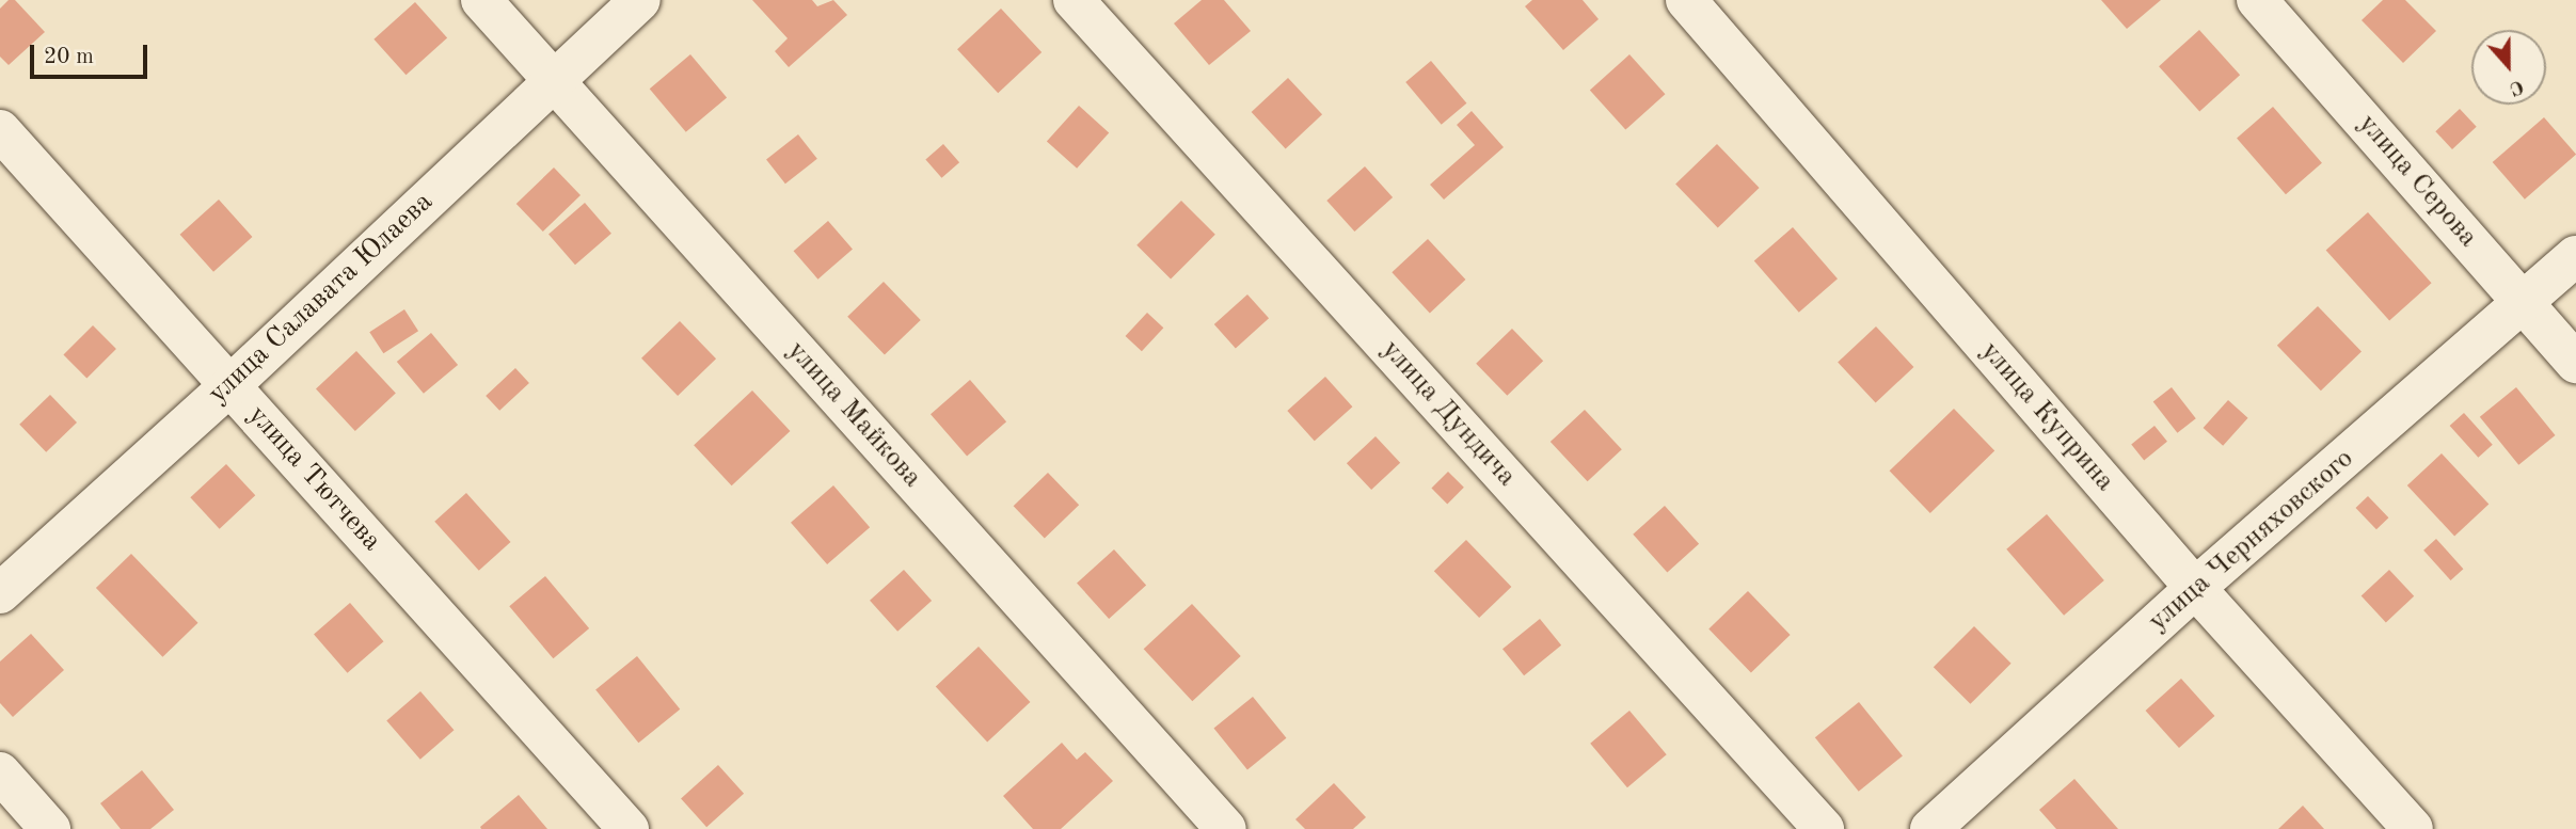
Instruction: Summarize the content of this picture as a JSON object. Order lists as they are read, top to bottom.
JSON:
{
  "streets": {
    "street": [
      "улица Серова",
      "улица Салавата Юлаева",
      "улица Дундича",
      "улица Майкова",
      "улица Куприна",
      "улица Тютчева",
      "улица Черняховского"
    ]
  },
  "crossings": [
    ["улица Серова", "улица Черняховского"],
    ["улица Салавата Юлаева", "улица Майкова"],
    ["улица Салавата Юлаева", "улица Тютчева"],
    ["улица Куприна", "улица Черняховского"]
  ],
  "scale_bar": "20 m",
  "north": "bottom"
}
